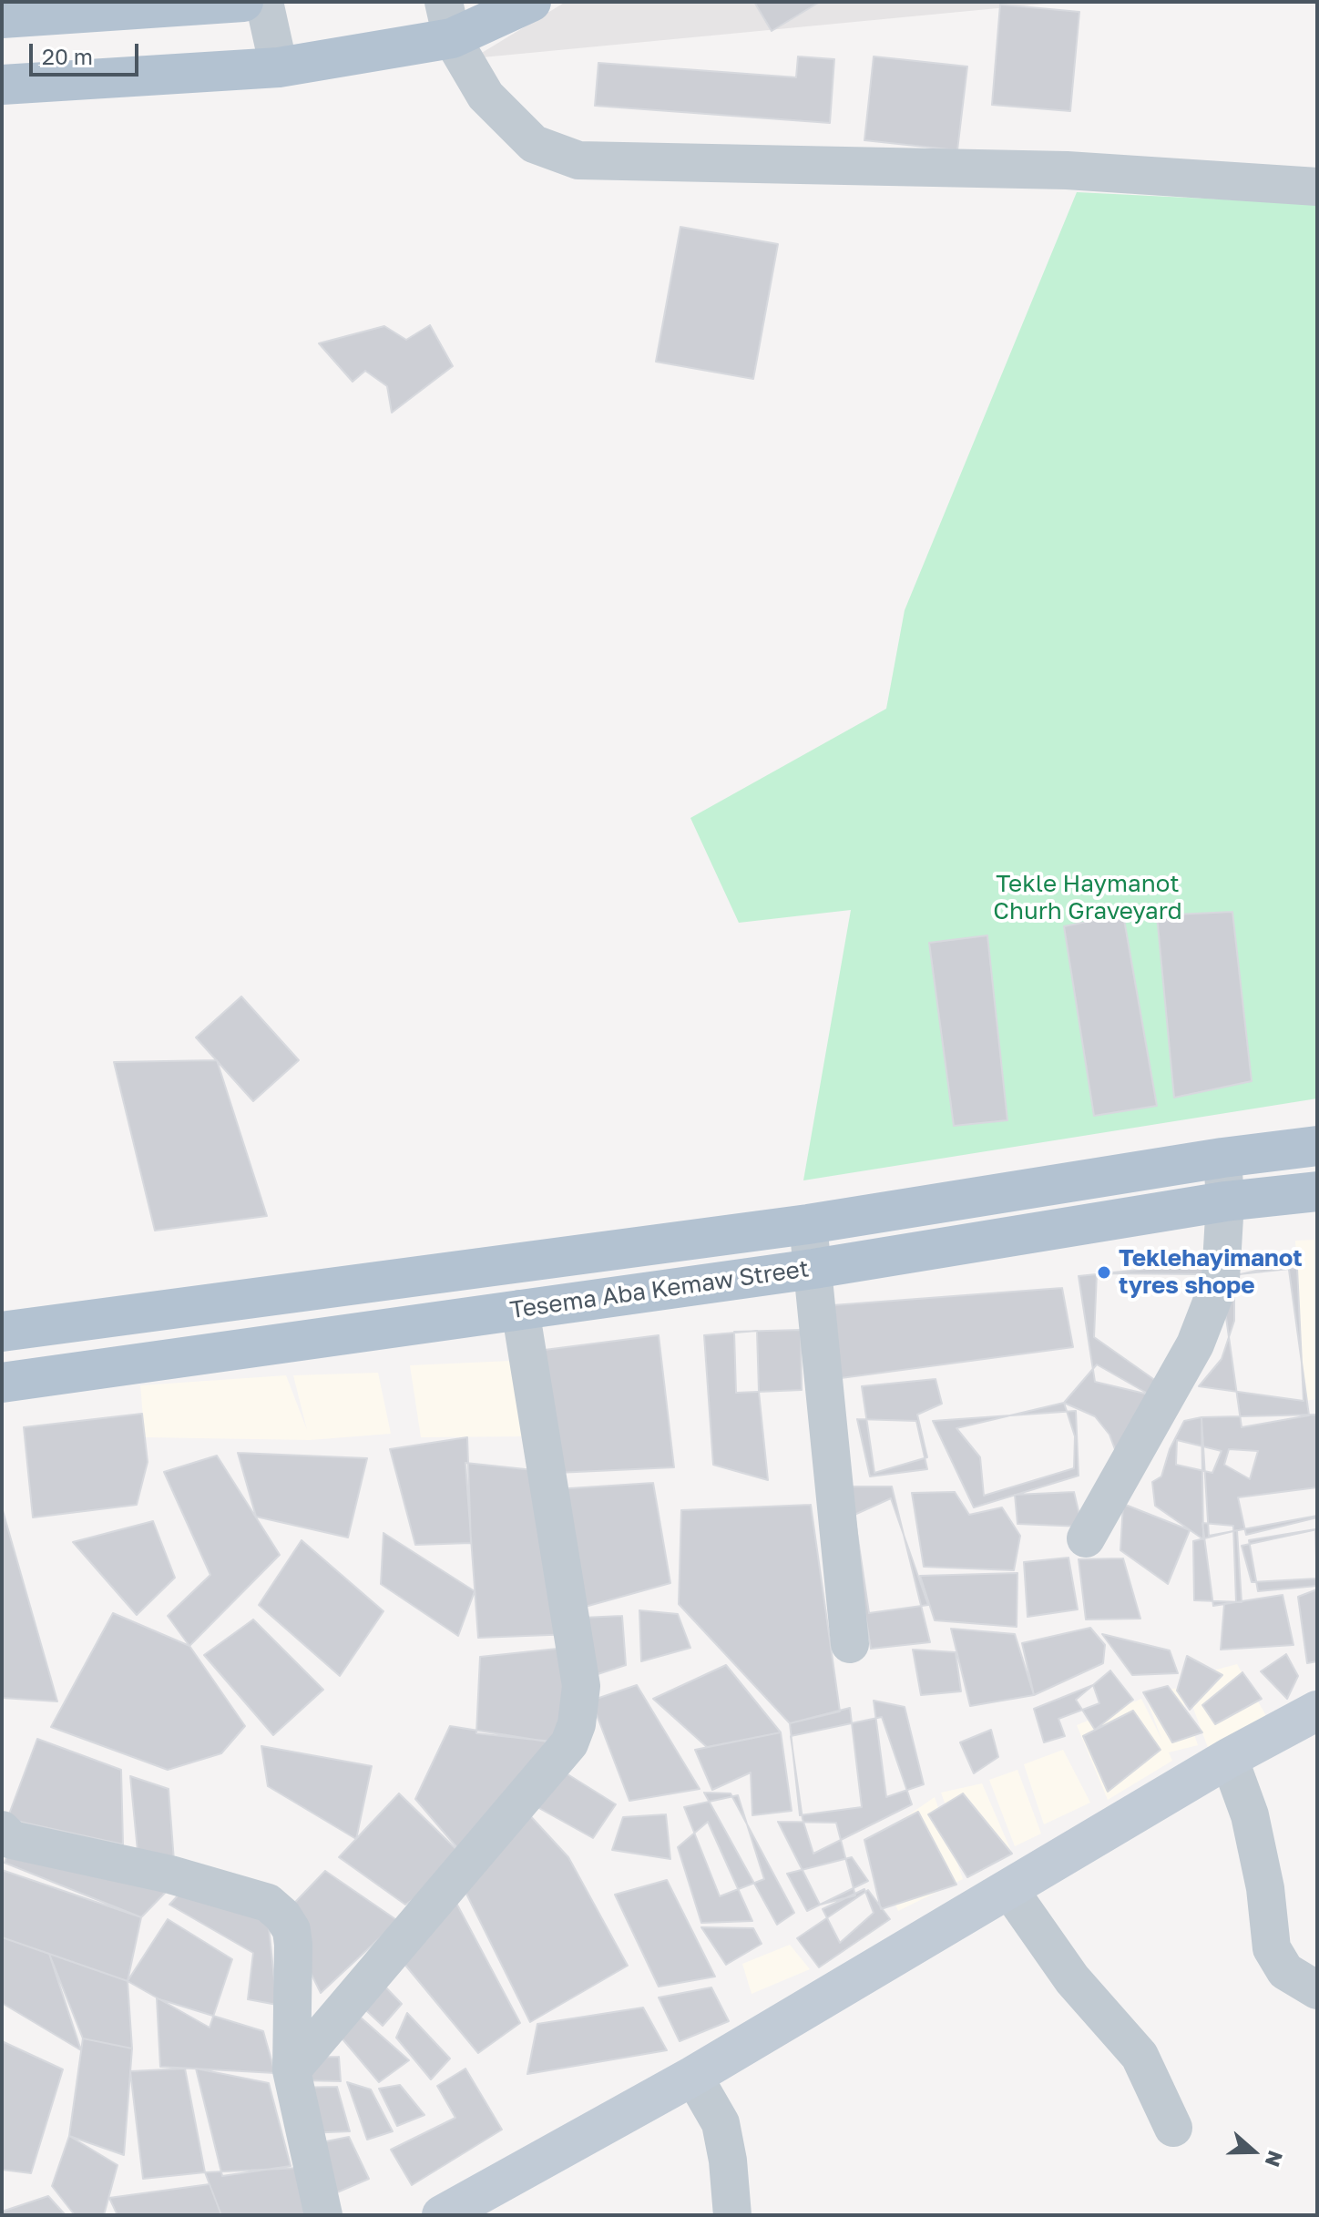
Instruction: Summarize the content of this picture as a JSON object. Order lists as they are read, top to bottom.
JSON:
{
  "streets": {
    "main road": ["Tesema Aba Kemaw Street"]
  },
  "parks": ["Tekle Haymanot Churh Graveyard"],
  "places": ["Teklehayimanot tyres shope"],
  "scale_bar": "20 m",
  "north": "right"
}
